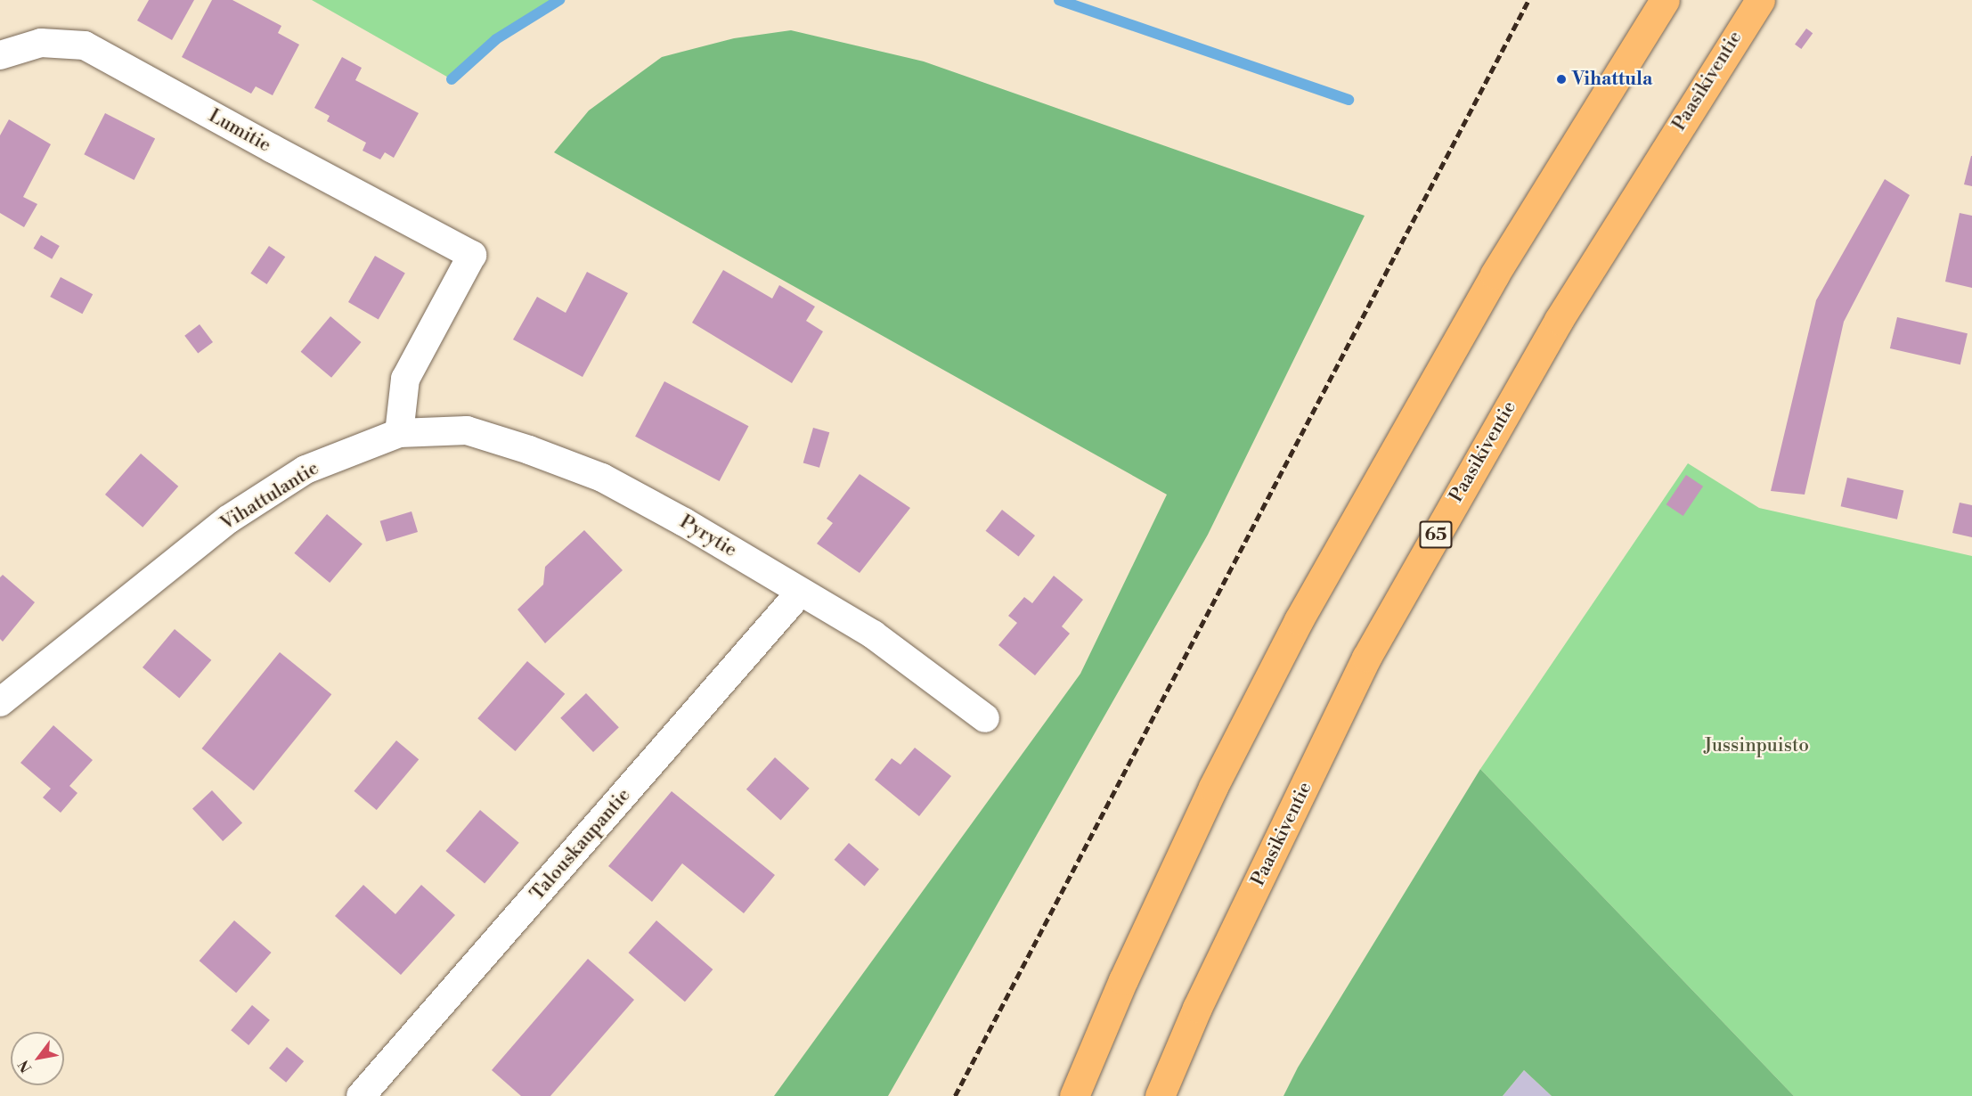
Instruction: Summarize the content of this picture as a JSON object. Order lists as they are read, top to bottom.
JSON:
{
  "streets": {
    "highway": ["Paasikiventie", "65"],
    "street": [
      "Lumitie",
      "Vihattulantie",
      "Pyrytie",
      "Talouskaupantie"
    ]
  },
  "crossings": [
    ["Lumitie", "Vihattulantie"],
    ["Lumitie", "Pyrytie"],
    ["Vihattulantie", "Pyrytie"],
    ["Pyrytie", "Talouskaupantie"]
  ],
  "parks": ["Jussinpuisto"],
  "places": ["Vihattula"],
  "north": "bottom left"
}
